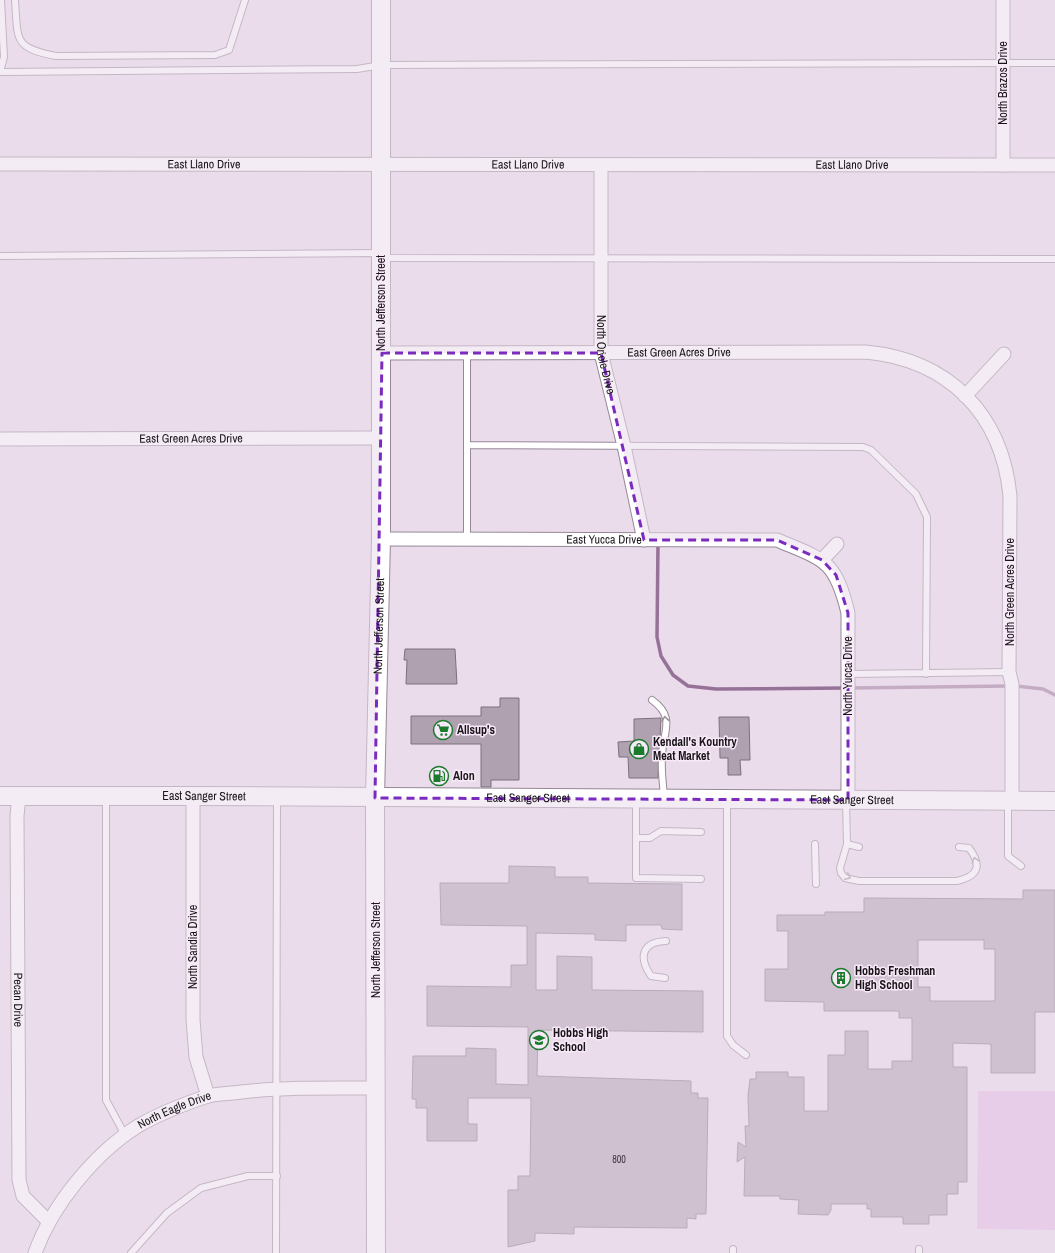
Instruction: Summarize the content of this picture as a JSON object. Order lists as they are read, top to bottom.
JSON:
{
  "streets": {
    "street": [
      "North Brazos Drive",
      "East Llano Drive",
      "North Jefferson Street",
      "East Green Acres Drive",
      "North Oriole Drive",
      "East Yucca Drive",
      "North Green Acres Drive",
      "North Yucca Drive",
      "East Sanger Street",
      "North Sandia Drive",
      "Pecan Drive",
      "North Eagle Drive"
    ]
  },
  "crossings": [
    ["North Brazos Drive", "East Llano Drive"],
    ["East Llano Drive", "North Jefferson Street"],
    ["East Llano Drive", "North Oriole Drive"],
    ["North Jefferson Street", "East Green Acres Drive"],
    ["North Jefferson Street", "East Yucca Drive"],
    ["North Jefferson Street", "East Sanger Street"],
    ["North Jefferson Street", "North Eagle Drive"],
    ["East Green Acres Drive", "North Oriole Drive"],
    ["East Green Acres Drive", "North Green Acres Drive"],
    ["North Oriole Drive", "East Yucca Drive"],
    ["East Yucca Drive", "North Yucca Drive"],
    ["North Green Acres Drive", "East Sanger Street"],
    ["North Yucca Drive", "East Sanger Street"],
    ["East Sanger Street", "North Sandia Drive"],
    ["East Sanger Street", "Pecan Drive"],
    ["North Sandia Drive", "North Eagle Drive"],
    ["Pecan Drive", "North Eagle Drive"]
  ],
  "places": {
    "supermarket": ["Allsup's"],
    "shop": ["Kendall's Kountry Meat Market"],
    "fuel station": ["Alon"],
    "building": ["Hobbs Freshman High School"],
    "school or university": ["Hobbs High School"]
  },
  "house_numbers": ["800"]
}
